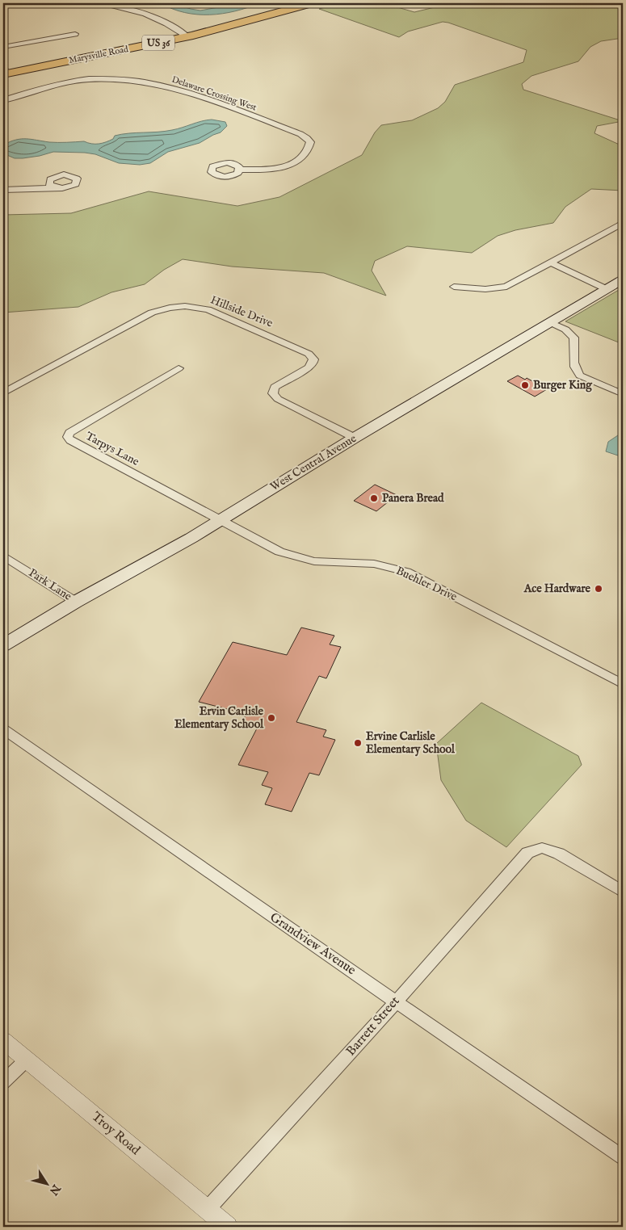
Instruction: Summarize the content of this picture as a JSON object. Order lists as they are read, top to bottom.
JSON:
{
  "streets": {
    "highway": ["US 36", "Marysville Road"],
    "main road": ["West Central Avenue"],
    "street": [
      "Delaware Crossing West",
      "Hillside Drive",
      "Tarpys Lane",
      "Buehler Drive",
      "Park Lane",
      "Grandview Avenue",
      "Barrett Street",
      "Troy Road"
    ]
  },
  "crossings": [
    ["Hillside Drive", "West Central Avenue"],
    ["Tarpys Lane", "West Central Avenue"],
    ["Tarpys Lane", "Buehler Drive"],
    ["West Central Avenue", "Buehler Drive"],
    ["West Central Avenue", "Park Lane"],
    ["Grandview Avenue", "Barrett Street"],
    ["Barrett Street", "Troy Road"]
  ],
  "places": [
    "Burger King",
    "Panera Bread",
    "Ace Hardware",
    "Ervin Carlisle Elementary School",
    "Ervine Carlisle Elementary School"
  ],
  "north": "bottom right"
}
